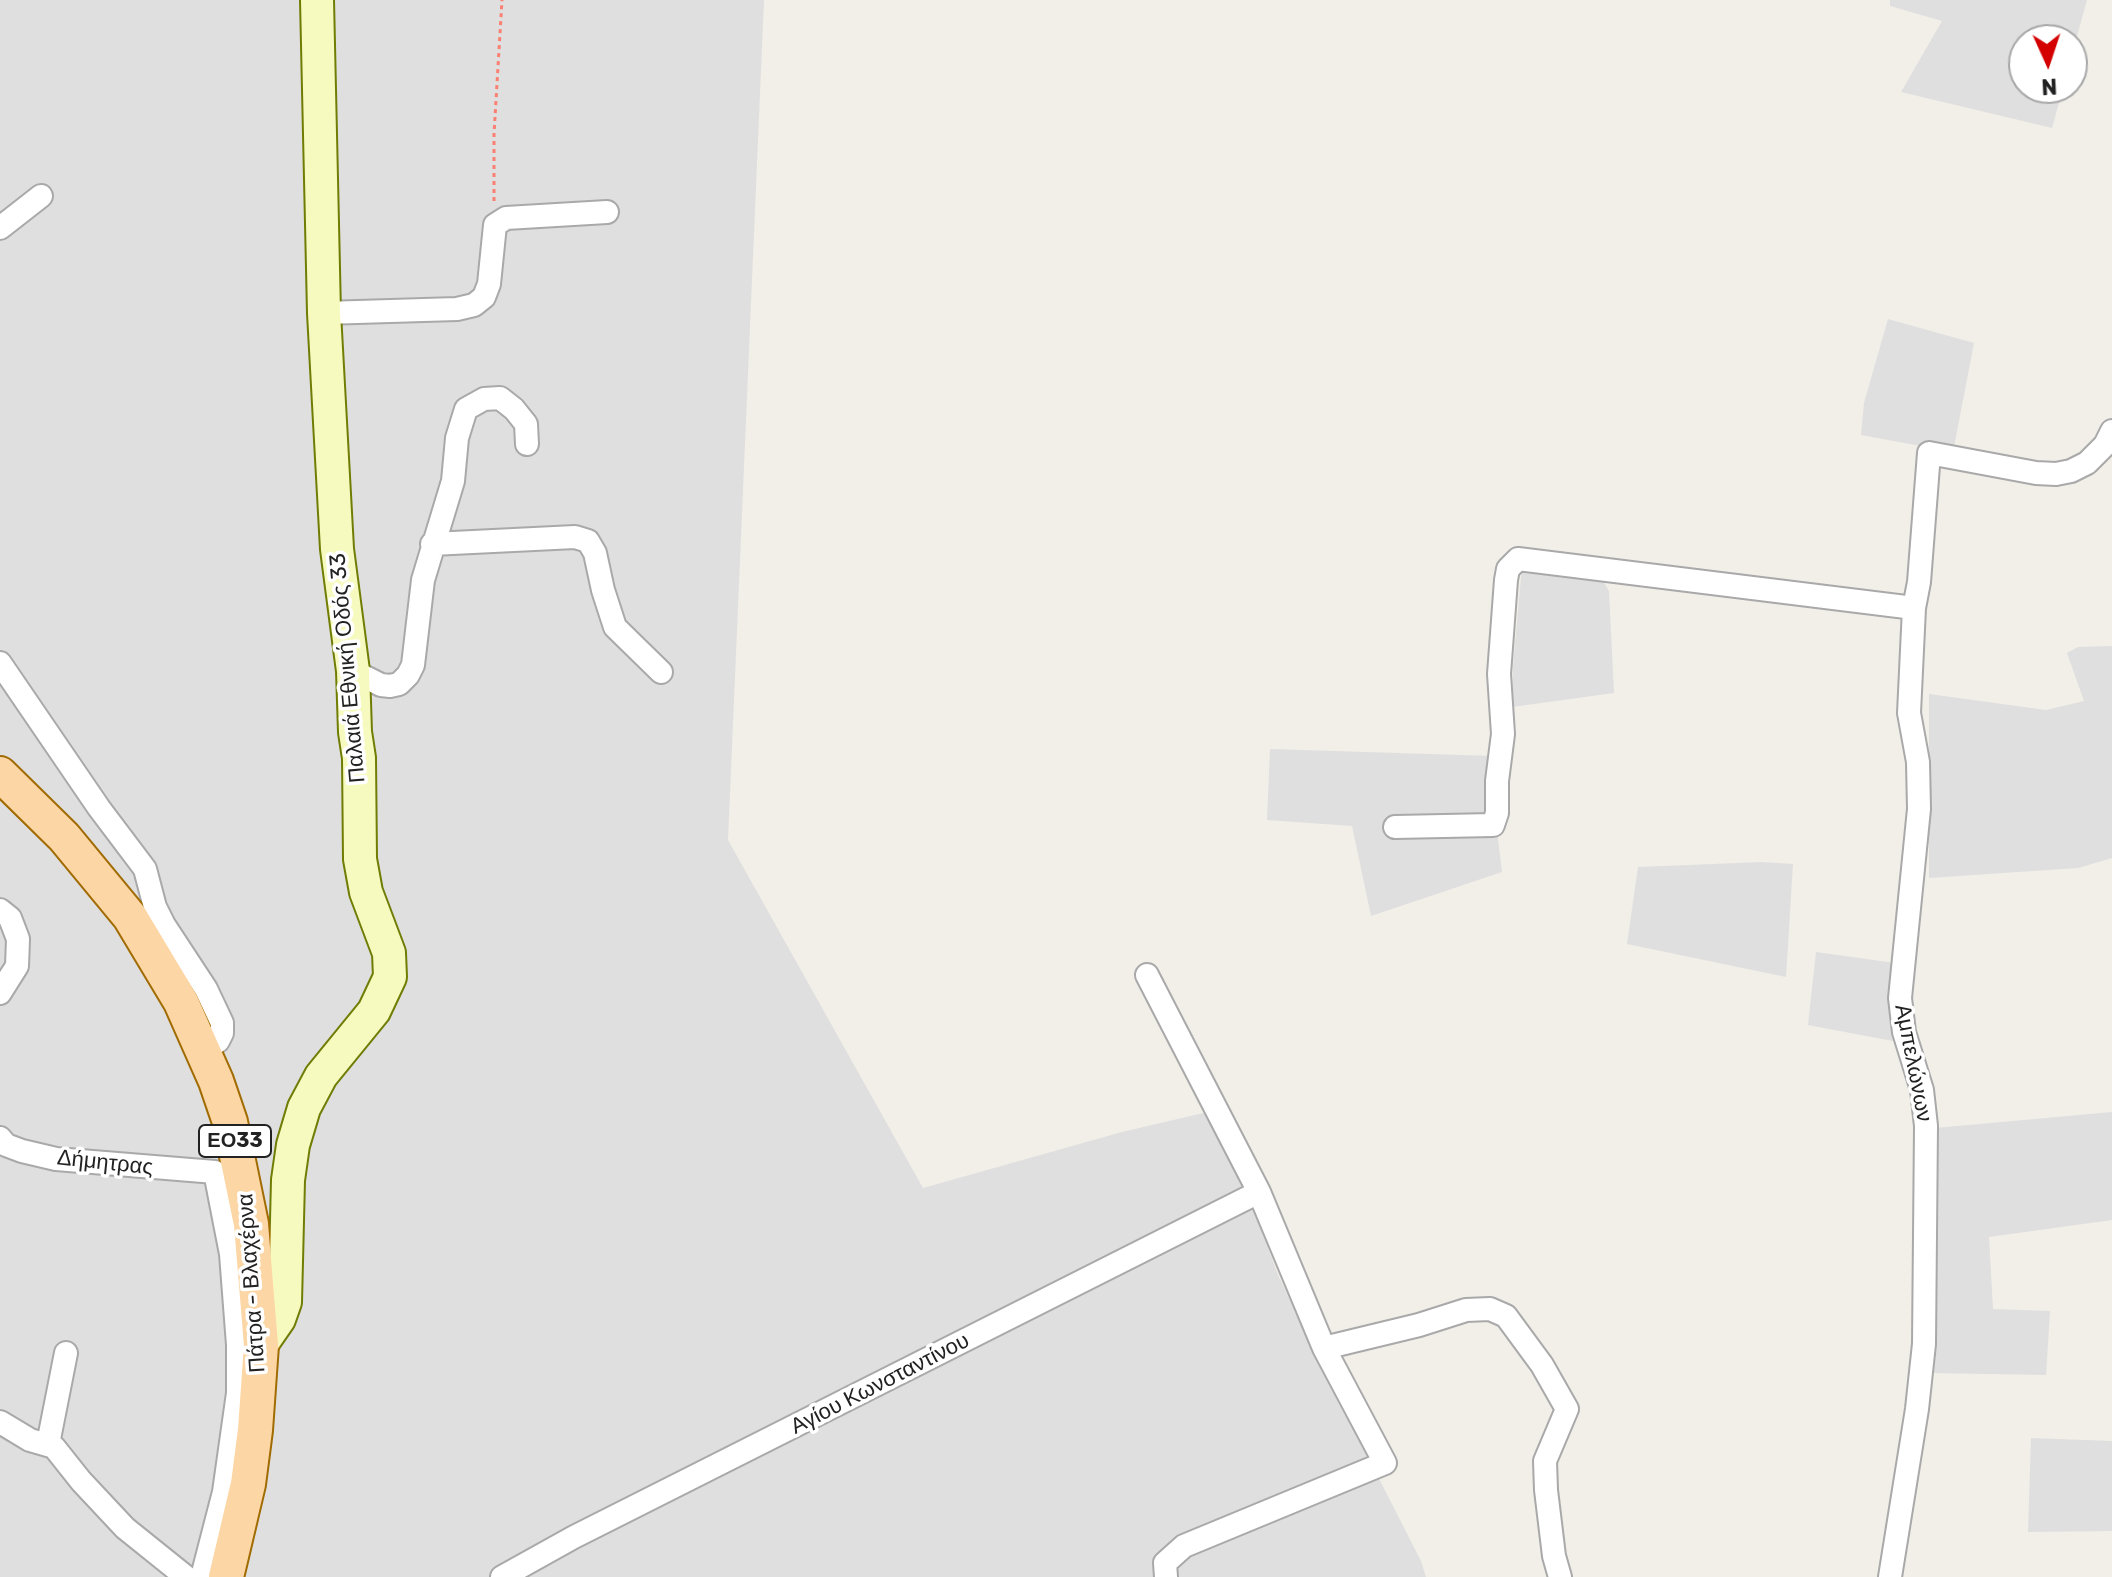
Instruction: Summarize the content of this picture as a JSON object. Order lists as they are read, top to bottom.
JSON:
{
  "streets": {
    "main road": ["Παλαιά Εθνική Οδός 33", "ΕΟ33", "Πάτρα - Βλαχέρνα"],
    "street": ["Αμπελώνων", "Δήμητρας", "Αγίου Κωνσταντίνου"]
  },
  "crossings": [
    ["Παλαιά Εθνική Οδός 33", "Πάτρα - Βλαχέρνα"]
  ],
  "north": "bottom"
}
